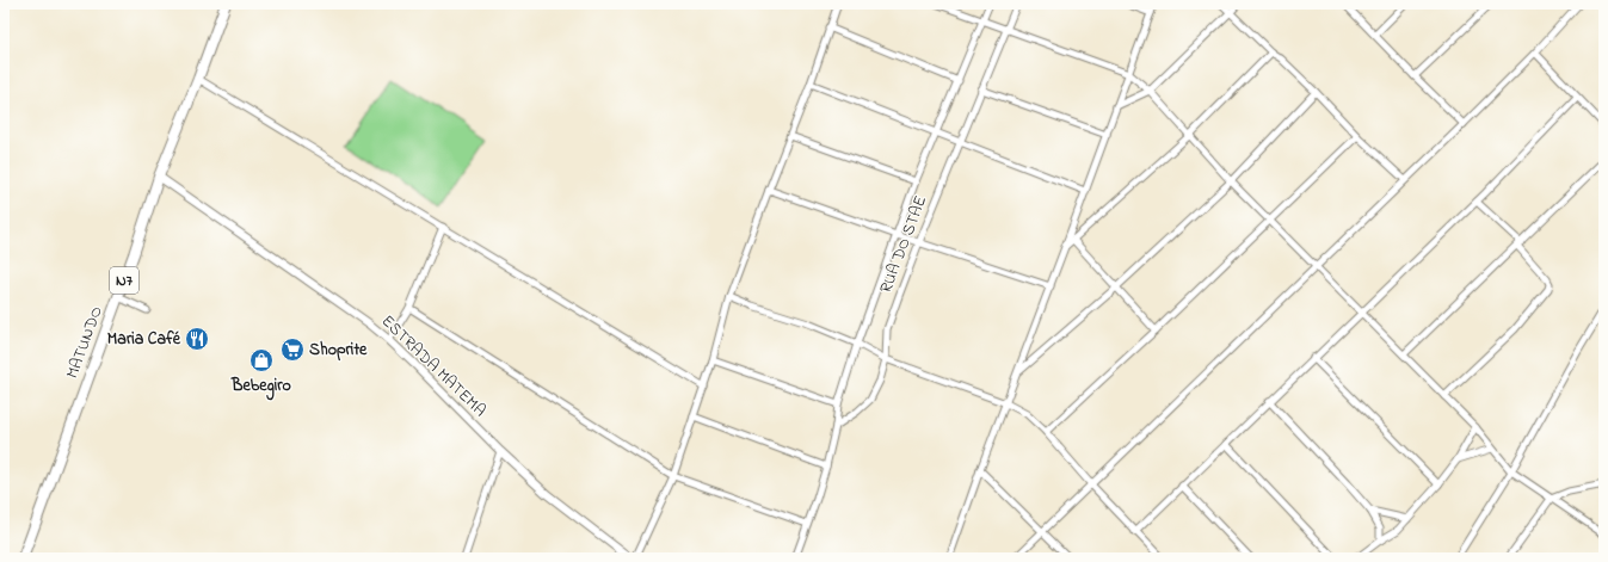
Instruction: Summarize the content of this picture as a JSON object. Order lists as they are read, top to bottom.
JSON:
{
  "streets": {
    "main road": ["N7", "MATUNDO"],
    "street": ["RUA DO STAE", "ESTRADA MATEMA"]
  },
  "crossings": [
    ["MATUNDO", "ESTRADA MATEMA"]
  ],
  "places": {
    "restaurant": ["Maria Café"],
    "supermarket": ["Shoprite"],
    "shop": ["Bebegiro"]
  }
}
